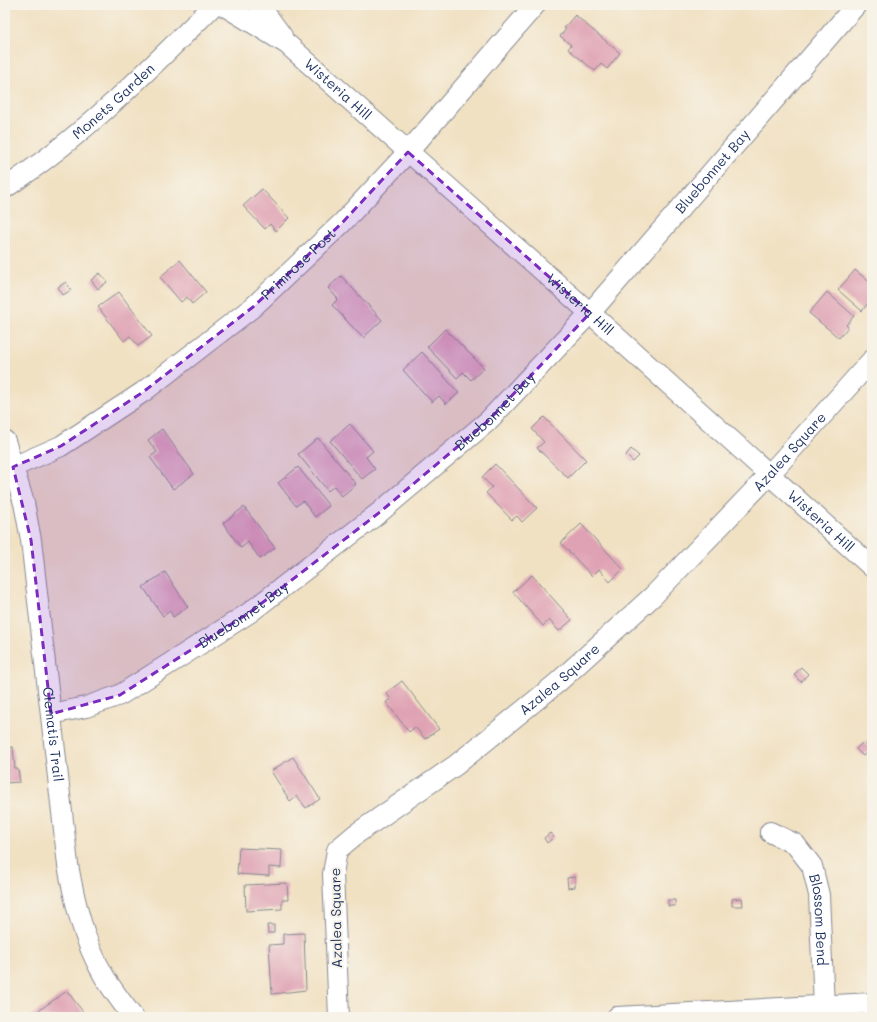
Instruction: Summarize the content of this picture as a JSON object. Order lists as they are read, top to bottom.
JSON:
{
  "streets": {
    "street": [
      "Wisteria Hill",
      "Monets Garden",
      "Bluebonnet Bay",
      "Primrose Post",
      "Azalea Square",
      "Clematis Trail",
      "Blossom Bend"
    ]
  },
  "crossings": [
    ["Wisteria Hill", "Bluebonnet Bay"],
    ["Wisteria Hill", "Primrose Post"],
    ["Wisteria Hill", "Azalea Square"],
    ["Bluebonnet Bay", "Clematis Trail"],
    ["Primrose Post", "Clematis Trail"]
  ]
}
